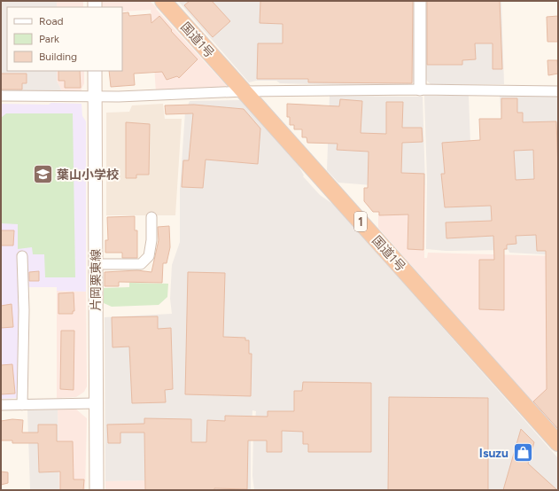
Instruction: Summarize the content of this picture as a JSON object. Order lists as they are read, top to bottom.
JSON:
{
  "streets": {
    "highway": ["国道1号", "1"],
    "main road": ["片岡栗東線"]
  },
  "places": {
    "school or university": ["葉山小学校"],
    "shop": ["Isuzu"]
  },
  "legend": ["Road", "Park", "Building"]
}
